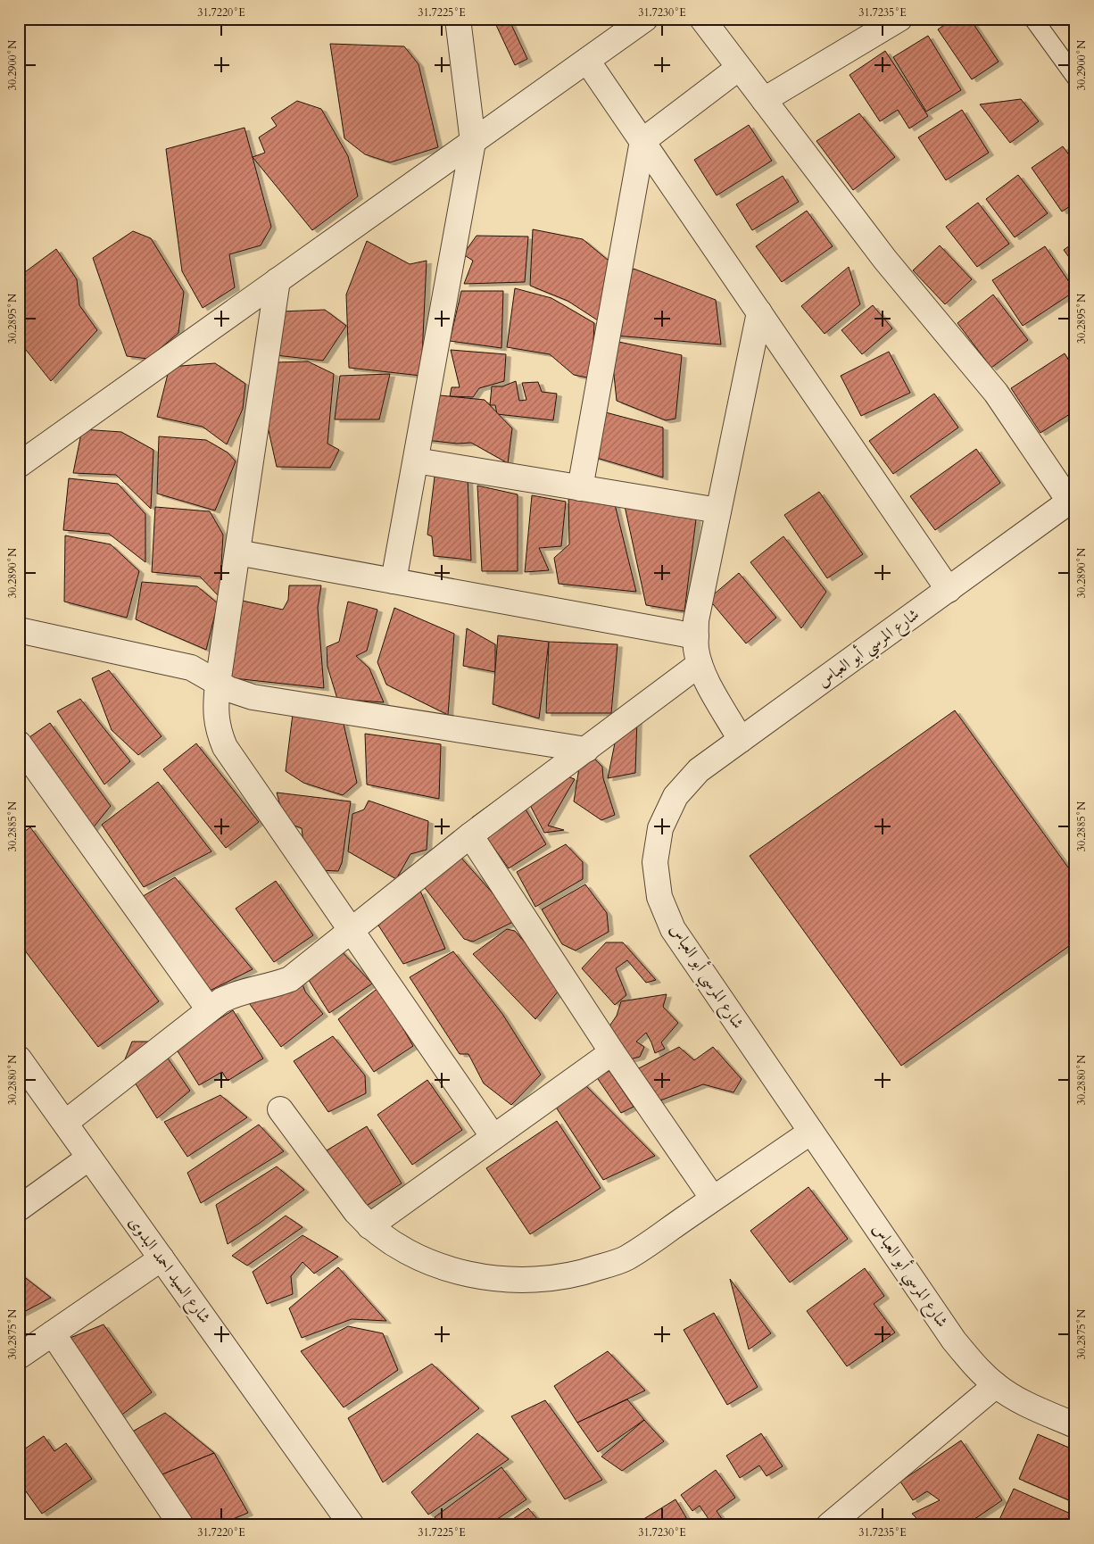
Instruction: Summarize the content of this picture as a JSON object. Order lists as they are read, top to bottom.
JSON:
{
  "streets": {
    "street": ["شارع المرسي أبو العباس", "شارع السيد احمد البدوى"]
  },
  "coordinates": [
    "31.7220°E",
    "31.7225°E",
    "31.7230°E",
    "31.7235°E",
    "30.2900°N",
    "30.2895°N",
    "30.2890°N",
    "30.2885°N",
    "30.2880°N",
    "30.2875°N"
  ]
}
